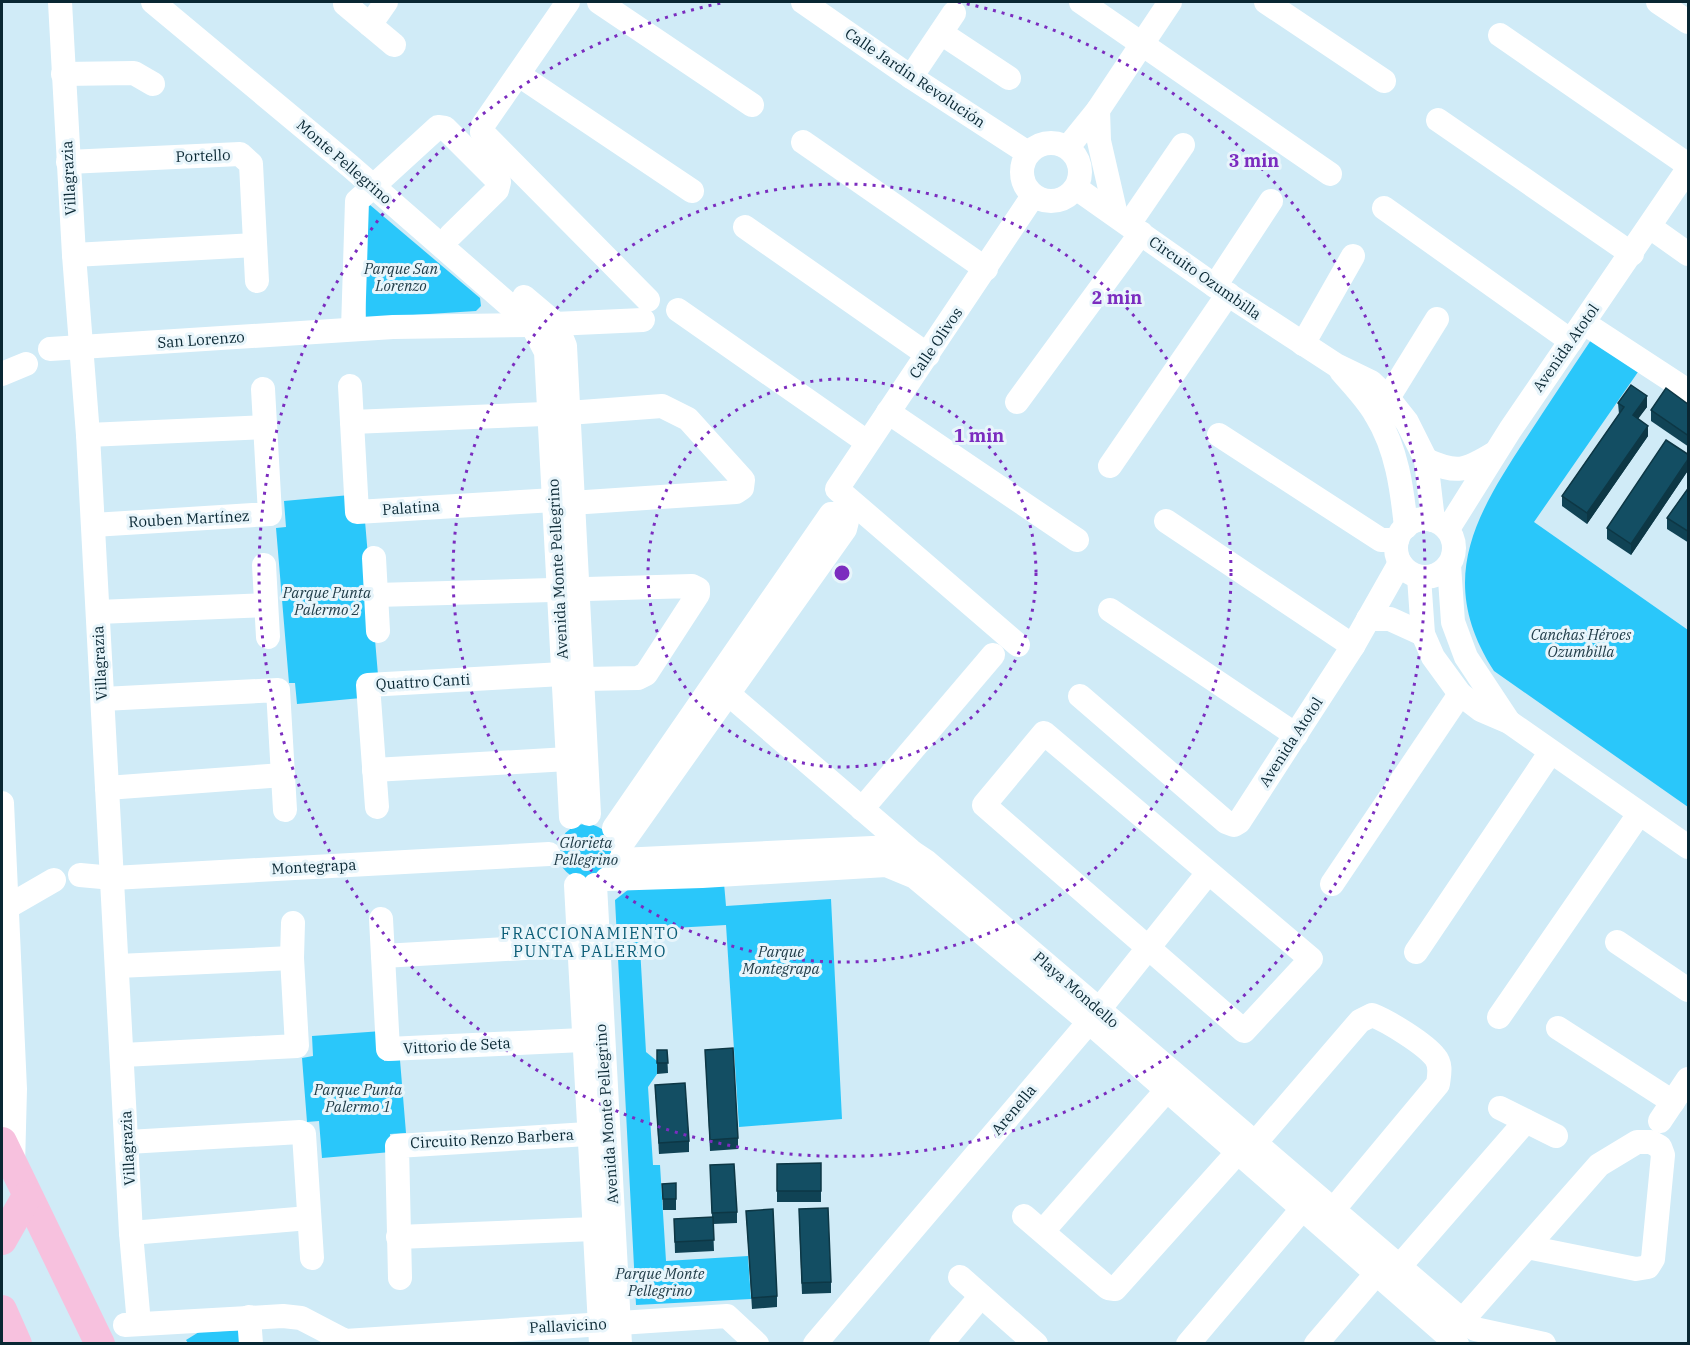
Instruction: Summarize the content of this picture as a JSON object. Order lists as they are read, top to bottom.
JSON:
{
  "streets": {
    "street": [
      "Calle Jardín Revolución",
      "Portello",
      "Monte Pellegrino",
      "Villagrazia",
      "Circuito Ozumbilla",
      "San Lorenzo",
      "Calle Olivos",
      "Avenida Atotol",
      "Palatina",
      "Rouben Martínez",
      "Avenida Monte Pellegrino",
      "Quattro Canti",
      "Montegrapa",
      "Playa Mondello",
      "Vittorio de Seta",
      "Arenella",
      "Circuito Renzo Barbera",
      "Pallavicino"
    ]
  },
  "crossings": [
    ["Calle Jardín Revolución", "Circuito Ozumbilla"],
    ["Calle Jardín Revolución", "Calle Olivos"],
    ["Portello", "Villagrazia"],
    ["Monte Pellegrino", "San Lorenzo"],
    ["Monte Pellegrino", "Avenida Monte Pellegrino"],
    ["Villagrazia", "San Lorenzo"],
    ["Villagrazia", "Rouben Martínez"],
    ["Villagrazia", "Montegrapa"],
    ["Villagrazia", "Pallavicino"],
    ["Circuito Ozumbilla", "Calle Olivos"],
    ["Circuito Ozumbilla", "Avenida Atotol"],
    ["San Lorenzo", "Avenida Monte Pellegrino"],
    ["Palatina", "Avenida Monte Pellegrino"],
    ["Avenida Monte Pellegrino", "Quattro Canti"],
    ["Avenida Monte Pellegrino", "Playa Mondello"],
    ["Avenida Monte Pellegrino", "Vittorio de Seta"],
    ["Avenida Monte Pellegrino", "Circuito Renzo Barbera"],
    ["Avenida Monte Pellegrino", "Pallavicino"],
    ["Playa Mondello", "Arenella"]
  ],
  "districts": ["FRACCIONAMIENTO PUNTA PALERMO"],
  "parks": [
    "Parque San Lorenzo",
    "Parque Punta Palermo 2",
    "Canchas Héroes Ozumbilla",
    "Glorieta Pellegrino",
    "Parque Montegrapa",
    "Parque Punta Palermo 1",
    "Parque Monte Pellegrino"
  ],
  "rings": ["3 min", "2 min", "1 min"]
}
